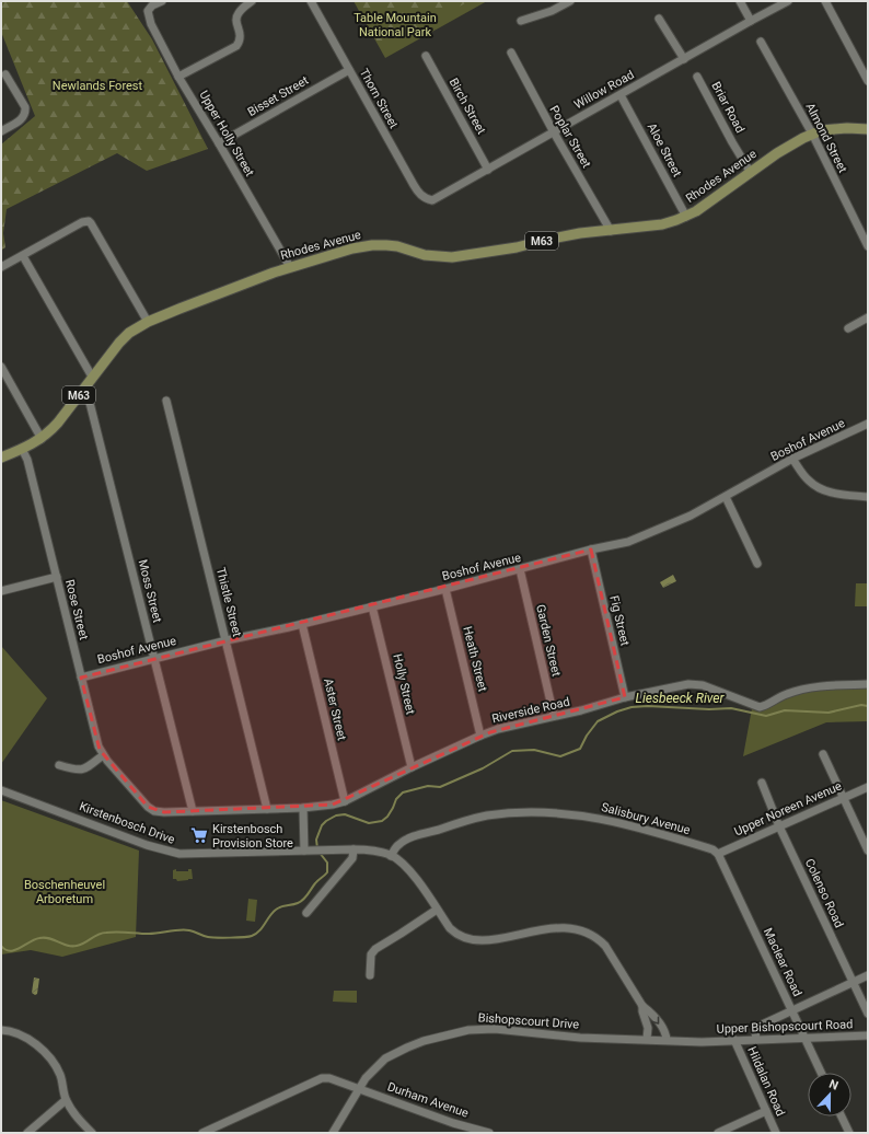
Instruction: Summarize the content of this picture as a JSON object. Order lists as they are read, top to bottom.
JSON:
{
  "streets": {
    "main road": ["Rhodes Avenue", "M63"],
    "street": [
      "Willow Road",
      "Bisset Street",
      "Thorn Street",
      "Birch Street",
      "Briar Road",
      "Upper Holly Street",
      "Poplar Street",
      "Almond Street",
      "Aloe Street",
      "Boshof Avenue",
      "Moss Street",
      "Thistle Street",
      "Rose Street",
      "Fig Street",
      "Garden Street",
      "Heath Street",
      "Holly Street",
      "Aster Street",
      "Riverside Road",
      "Upper Noreen Avenue",
      "Salisbury Avenue",
      "Kirstenbosch Drive",
      "Colenso Road",
      "Maclear Road",
      "Bishopscourt Drive",
      "Upper Bishopscourt Road",
      "Hildalan Road",
      "Durham Avenue"
    ]
  },
  "crossings": [
    ["Willow Road", "Thorn Street"],
    ["Willow Road", "Birch Street"],
    ["Willow Road", "Poplar Street"],
    ["Willow Road", "Aloe Street"],
    ["Bisset Street", "Thorn Street"],
    ["Bisset Street", "Upper Holly Street"],
    ["Briar Road", "Rhodes Avenue"],
    ["Upper Holly Street", "Rhodes Avenue"],
    ["Poplar Street", "Rhodes Avenue"],
    ["Almond Street", "Rhodes Avenue"],
    ["Aloe Street", "Rhodes Avenue"],
    ["Rhodes Avenue", "Rose Street"],
    ["Boshof Avenue", "Moss Street"],
    ["Boshof Avenue", "Thistle Street"],
    ["Boshof Avenue", "Rose Street"],
    ["Boshof Avenue", "Fig Street"],
    ["Boshof Avenue", "Garden Street"],
    ["Boshof Avenue", "Heath Street"],
    ["Boshof Avenue", "Holly Street"],
    ["Boshof Avenue", "Aster Street"],
    ["Moss Street", "Riverside Road"],
    ["Thistle Street", "Riverside Road"],
    ["Rose Street", "Riverside Road"],
    ["Fig Street", "Riverside Road"],
    ["Garden Street", "Riverside Road"],
    ["Heath Street", "Riverside Road"],
    ["Holly Street", "Riverside Road"],
    ["Aster Street", "Riverside Road"],
    ["Upper Noreen Avenue", "Salisbury Avenue"],
    ["Upper Noreen Avenue", "Colenso Road"],
    ["Upper Noreen Avenue", "Maclear Road"],
    ["Salisbury Avenue", "Kirstenbosch Drive"],
    ["Salisbury Avenue", "Maclear Road"],
    ["Kirstenbosch Drive", "Bishopscourt Drive"],
    ["Maclear Road", "Upper Bishopscourt Road"],
    ["Bishopscourt Drive", "Upper Bishopscourt Road"],
    ["Bishopscourt Drive", "Durham Avenue"],
    ["Upper Bishopscourt Road", "Hildalan Road"]
  ],
  "water": ["Liesbeeck River"],
  "parks": ["Table Mountain National Park", "Newlands Forest", "Boschenheuvel Arboretum"],
  "places": {
    "supermarket": ["Kirstenbosch Provision Store"]
  },
  "north": "top"
}
